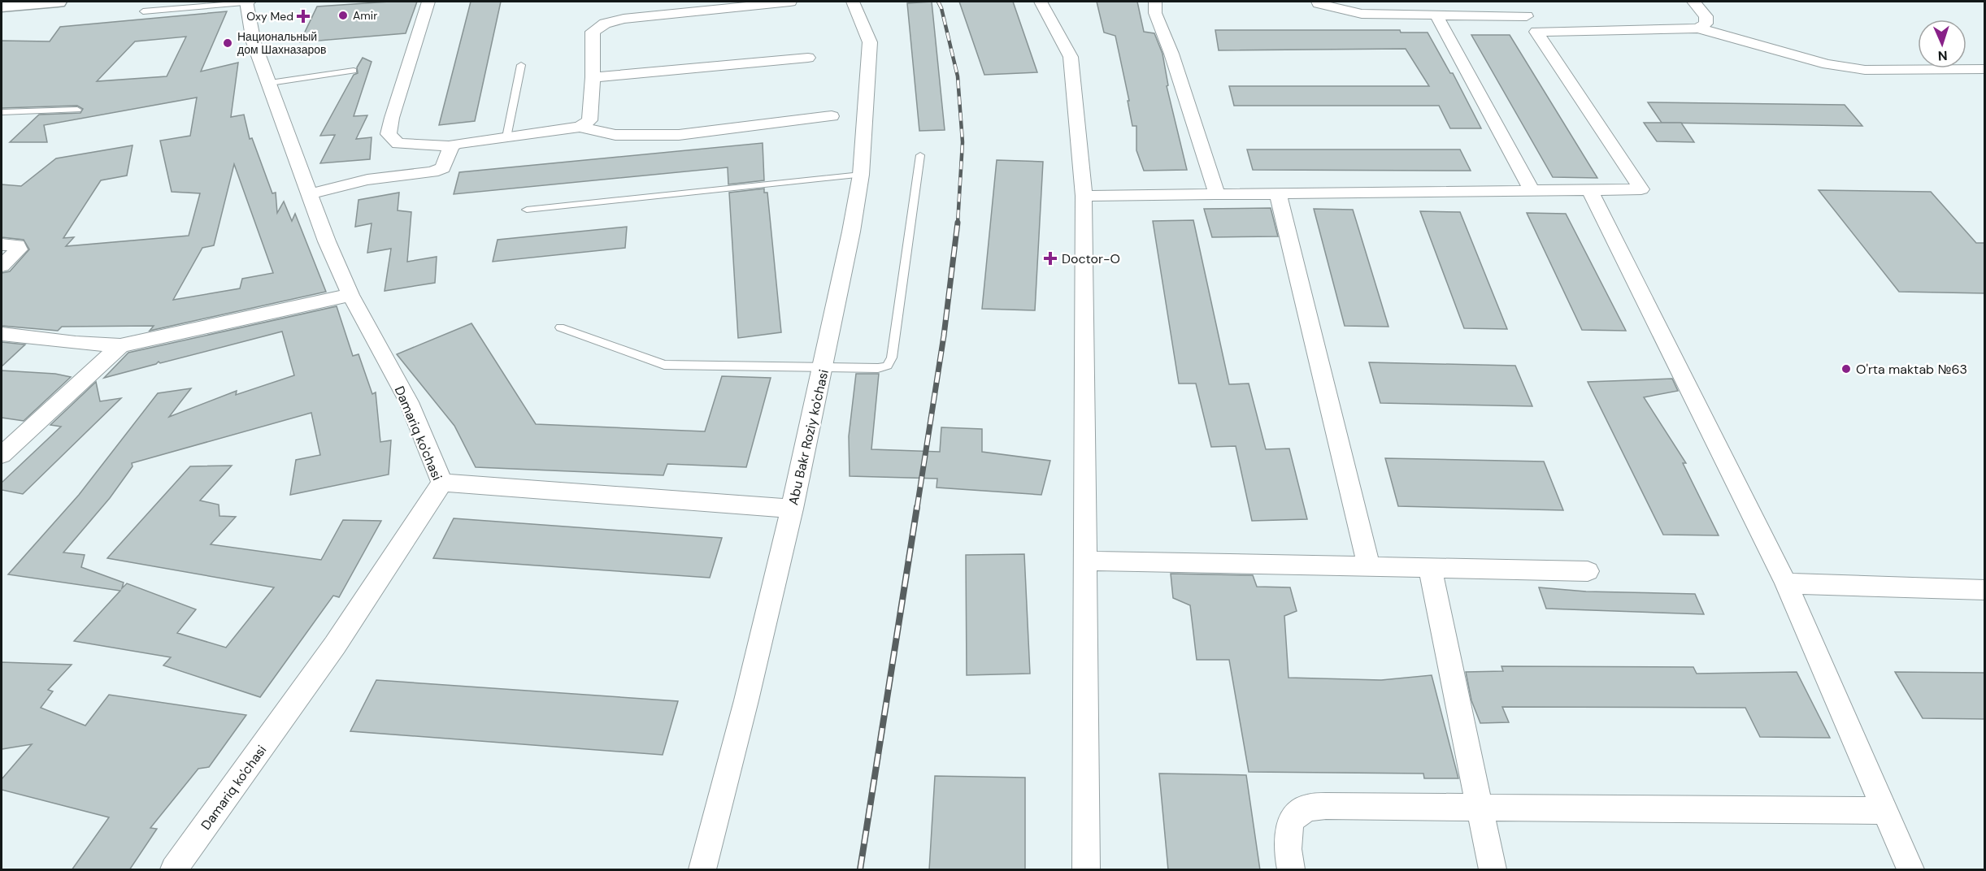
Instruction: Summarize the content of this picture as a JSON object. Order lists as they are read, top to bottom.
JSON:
{
  "streets": {
    "street": ["Damariq ko'chasi", "Abu Bakr Roziy ko'chasi"]
  },
  "places": {
    "other": ["Amir", "Национальный дом Шахназаров", "O'rta maktab №63"],
    "health": ["Oxy Med", "Doctor-O"]
  },
  "north": "bottom"
}
